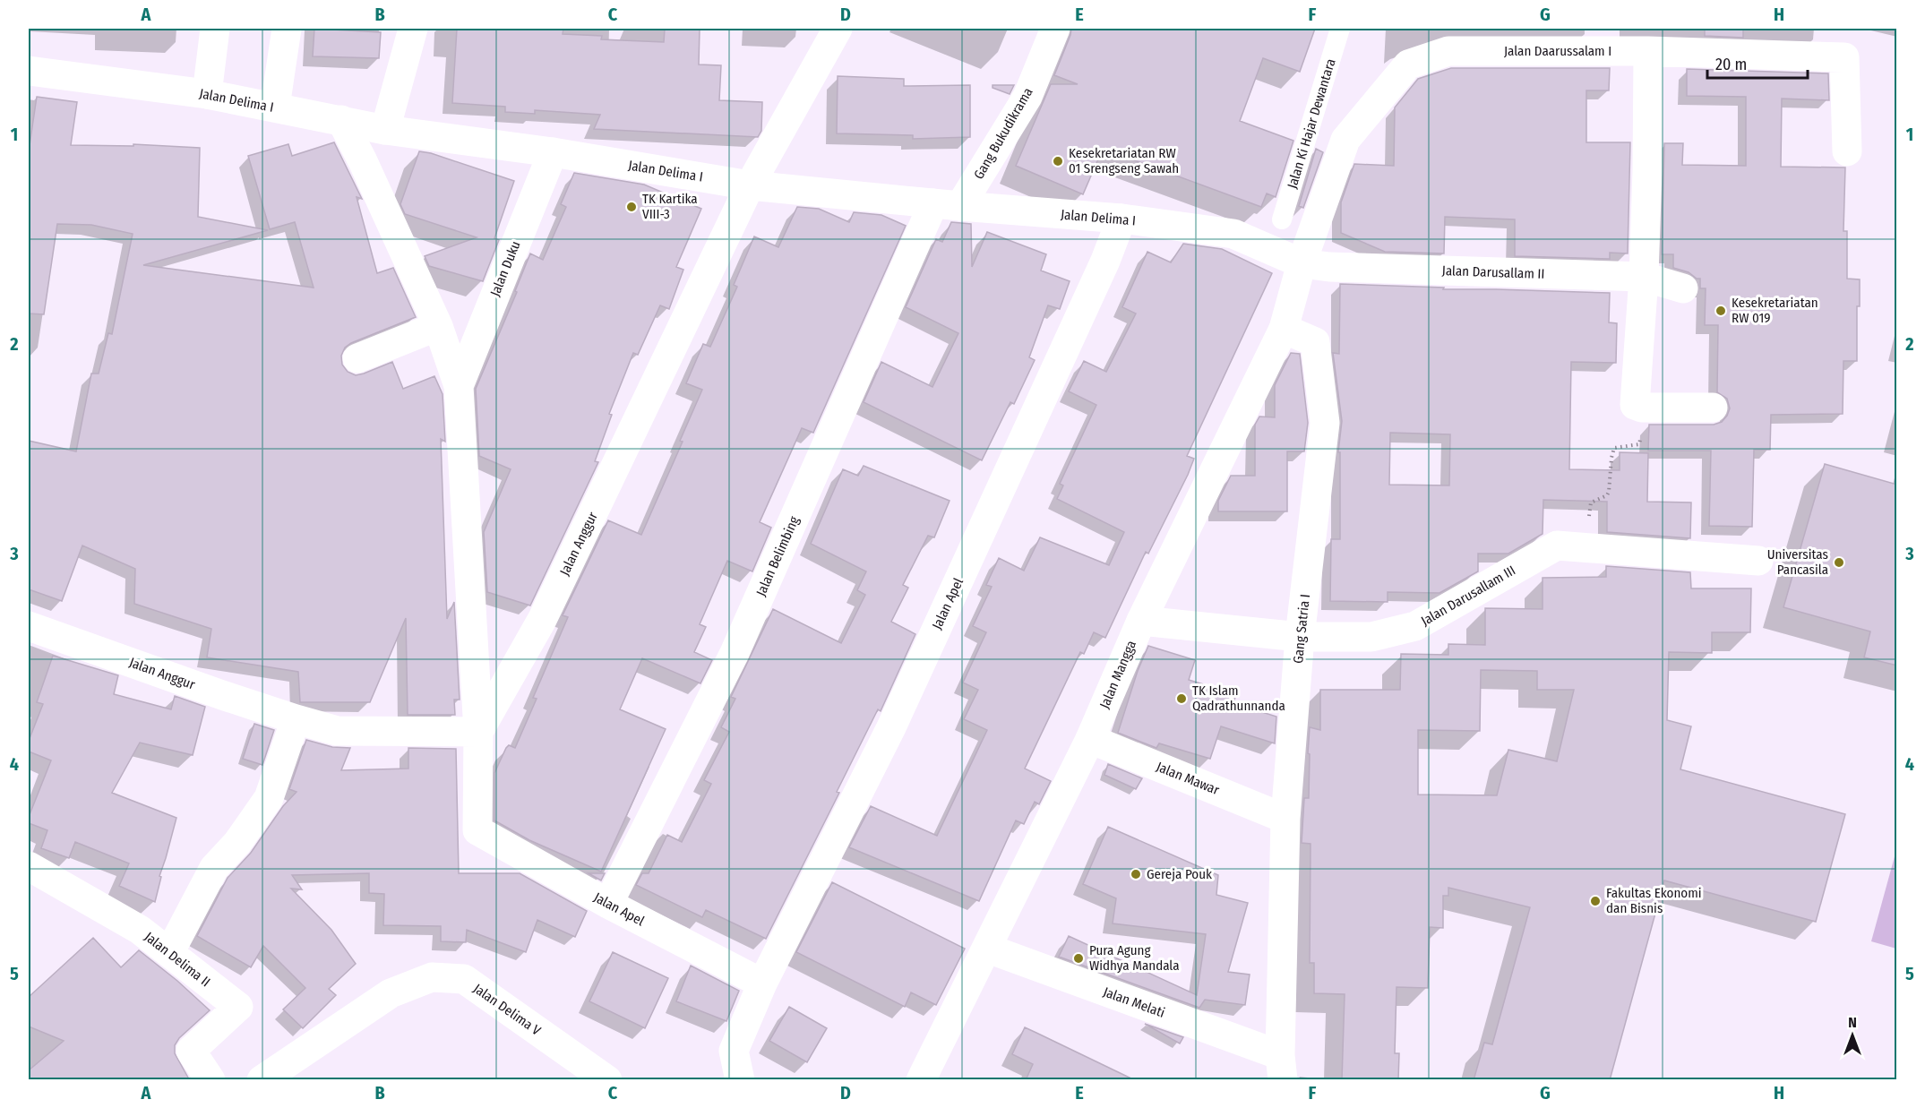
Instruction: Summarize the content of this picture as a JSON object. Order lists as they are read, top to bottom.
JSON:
{
  "streets": {
    "street": [
      "Jalan Daarussalam I",
      "Jalan Delima I",
      "Gang Bukudikrama",
      "Jalan Duku",
      "Jalan Darusallam II",
      "Jalan Anggur",
      "Jalan Belimbing",
      "Jalan Darusallam III",
      "Jalan Apel",
      "Gang Satria I",
      "Jalan Mangga",
      "Jalan Mawar",
      "Jalan Delima II",
      "Jalan Melati",
      "Jalan Delima V"
    ],
    "lane": ["Jalan Ki Hajar Dewantara"]
  },
  "crossings": [
    ["Jalan Daarussalam I", "Jalan Delima I"],
    ["Jalan Daarussalam I", "Jalan Darusallam II"],
    ["Jalan Daarussalam I", "Jalan Mangga"],
    ["Jalan Delima I", "Gang Bukudikrama"],
    ["Jalan Delima I", "Jalan Duku"],
    ["Jalan Delima I", "Jalan Darusallam II"],
    ["Jalan Delima I", "Jalan Anggur"],
    ["Jalan Delima I", "Jalan Belimbing"],
    ["Jalan Delima I", "Jalan Apel"],
    ["Jalan Delima I", "Jalan Mangga"],
    ["Gang Bukudikrama", "Jalan Belimbing"],
    ["Jalan Darusallam II", "Jalan Mangga"],
    ["Jalan Anggur", "Jalan Apel"],
    ["Jalan Belimbing", "Jalan Apel"],
    ["Jalan Darusallam III", "Gang Satria I"],
    ["Jalan Darusallam III", "Jalan Mangga"],
    ["Gang Satria I", "Jalan Mangga"],
    ["Gang Satria I", "Jalan Mawar"],
    ["Gang Satria I", "Jalan Melati"],
    ["Jalan Mangga", "Jalan Mawar"],
    ["Jalan Mangga", "Jalan Melati"]
  ],
  "places": [
    "Kesekretariatan RW 01 Srengseng Sawah",
    "TK Kartika VIII-3",
    "Kesekretariatan RW 019",
    "Universitas Pancasila",
    "TK Islam Qadrathunnanda",
    "Gereja Pouk",
    "Fakultas Ekonomi dan Bisnis",
    "Pura Agung Widhya Mandala"
  ],
  "scale_bar": "20 m",
  "north": "top",
  "grid": {
    "columns": [
      "A",
      "B",
      "C",
      "D",
      "E",
      "F",
      "G",
      "H"
    ],
    "rows": [
      "1",
      "2",
      "3",
      "4",
      "5"
    ]
  }
}
